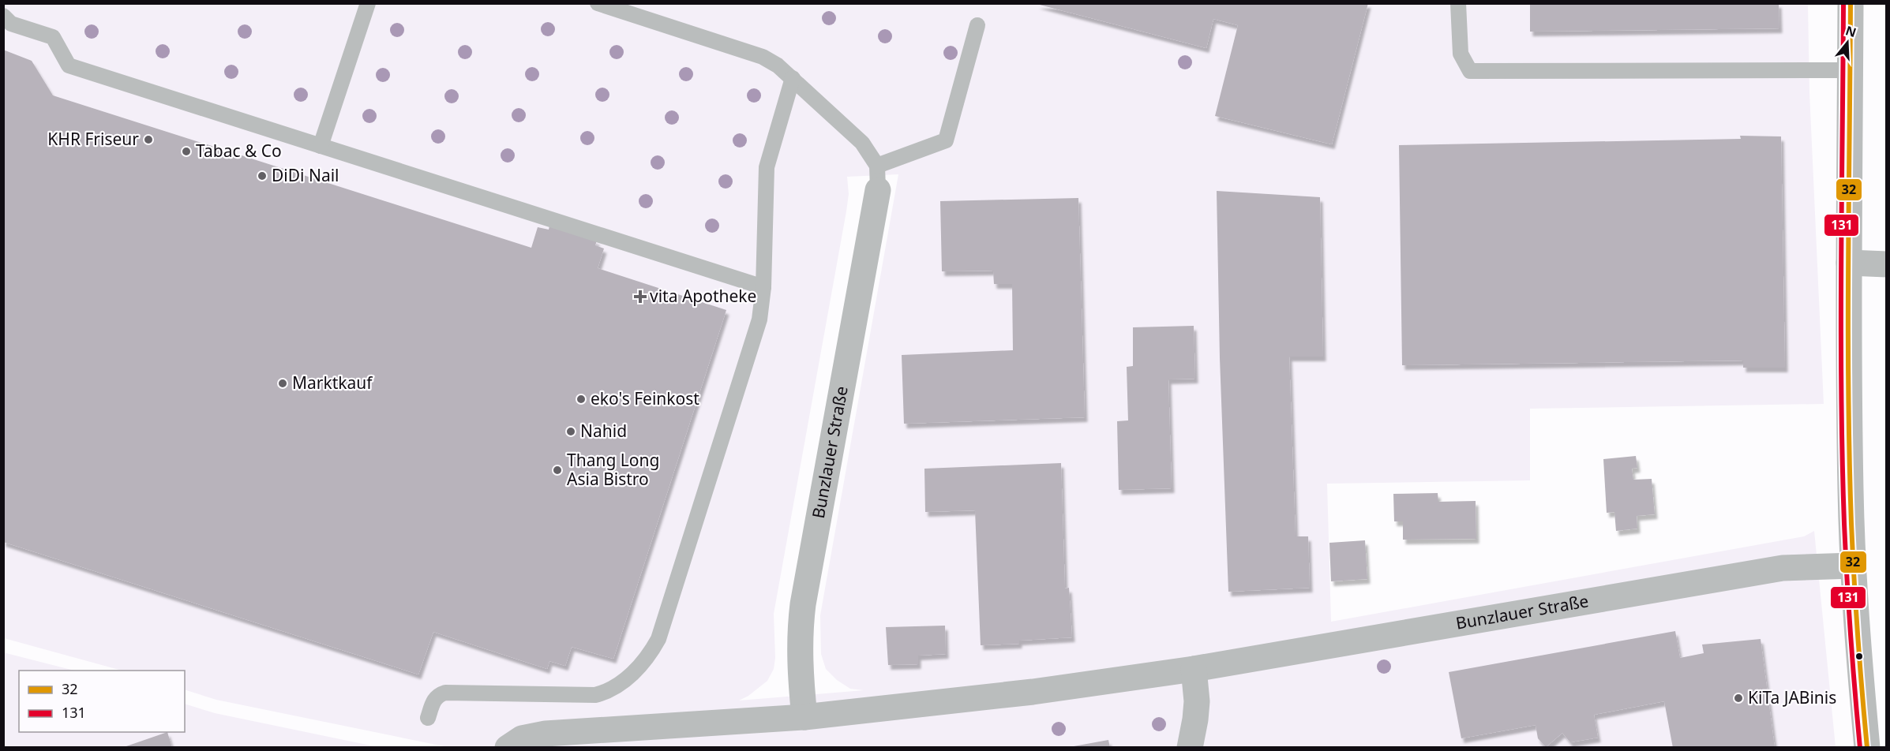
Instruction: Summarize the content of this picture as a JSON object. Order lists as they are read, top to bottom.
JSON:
{
  "streets": {
    "street": ["Bunzlauer Straße"]
  },
  "places": {
    "other": [
      "KHR Friseur",
      "Tabac & Co",
      "DiDi Nail",
      "Marktkauf",
      "eko's Feinkost",
      "Nahid",
      "Thang Long Asia Bistro",
      "KiTa JABinis"
    ],
    "health": ["vita Apotheke"]
  },
  "lines": ["transit line 32", "transit line 131"],
  "legend": ["32", "131"],
  "north": "top"
}
